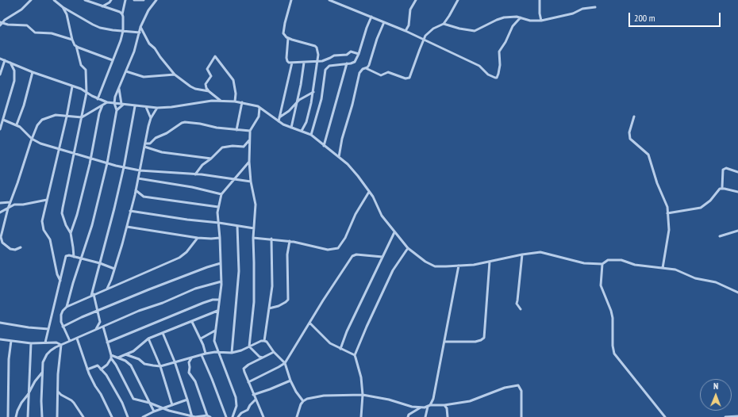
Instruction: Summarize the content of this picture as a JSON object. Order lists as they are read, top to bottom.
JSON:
{
  "scale_bar": "200 m",
  "north": "top"
}
